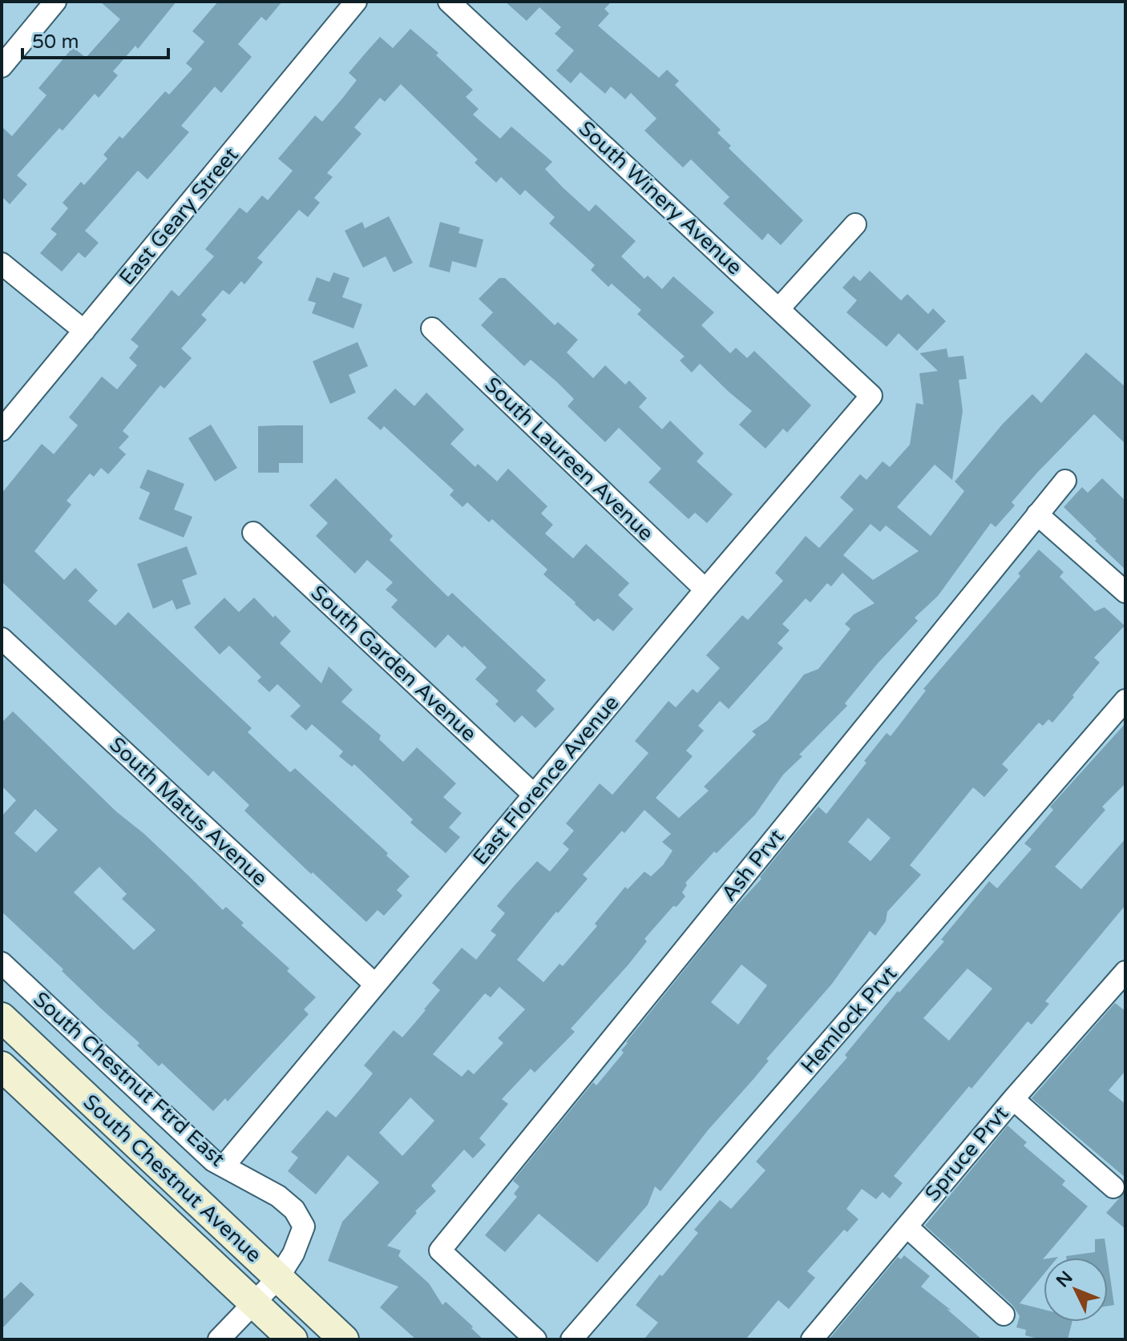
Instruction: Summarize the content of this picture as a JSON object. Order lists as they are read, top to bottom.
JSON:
{
  "streets": {
    "main road": ["South Chestnut Avenue"],
    "street": [
      "South Winery Avenue",
      "East Geary Street",
      "South Laureen Avenue",
      "South Garden Avenue",
      "East Florence Avenue",
      "South Matus Avenue",
      "Ash Prvt",
      "Hemlock Prvt",
      "South Chestnut Ftrd East",
      "Spruce Prvt"
    ]
  },
  "crossings": [
    ["South Winery Avenue", "East Florence Avenue"],
    ["South Laureen Avenue", "East Florence Avenue"],
    ["South Garden Avenue", "East Florence Avenue"],
    ["East Florence Avenue", "South Matus Avenue"],
    ["East Florence Avenue", "South Chestnut Ftrd East"],
    ["South Chestnut Ftrd East", "South Chestnut Avenue"]
  ],
  "scale_bar": "50 m",
  "north": "top left"
}
